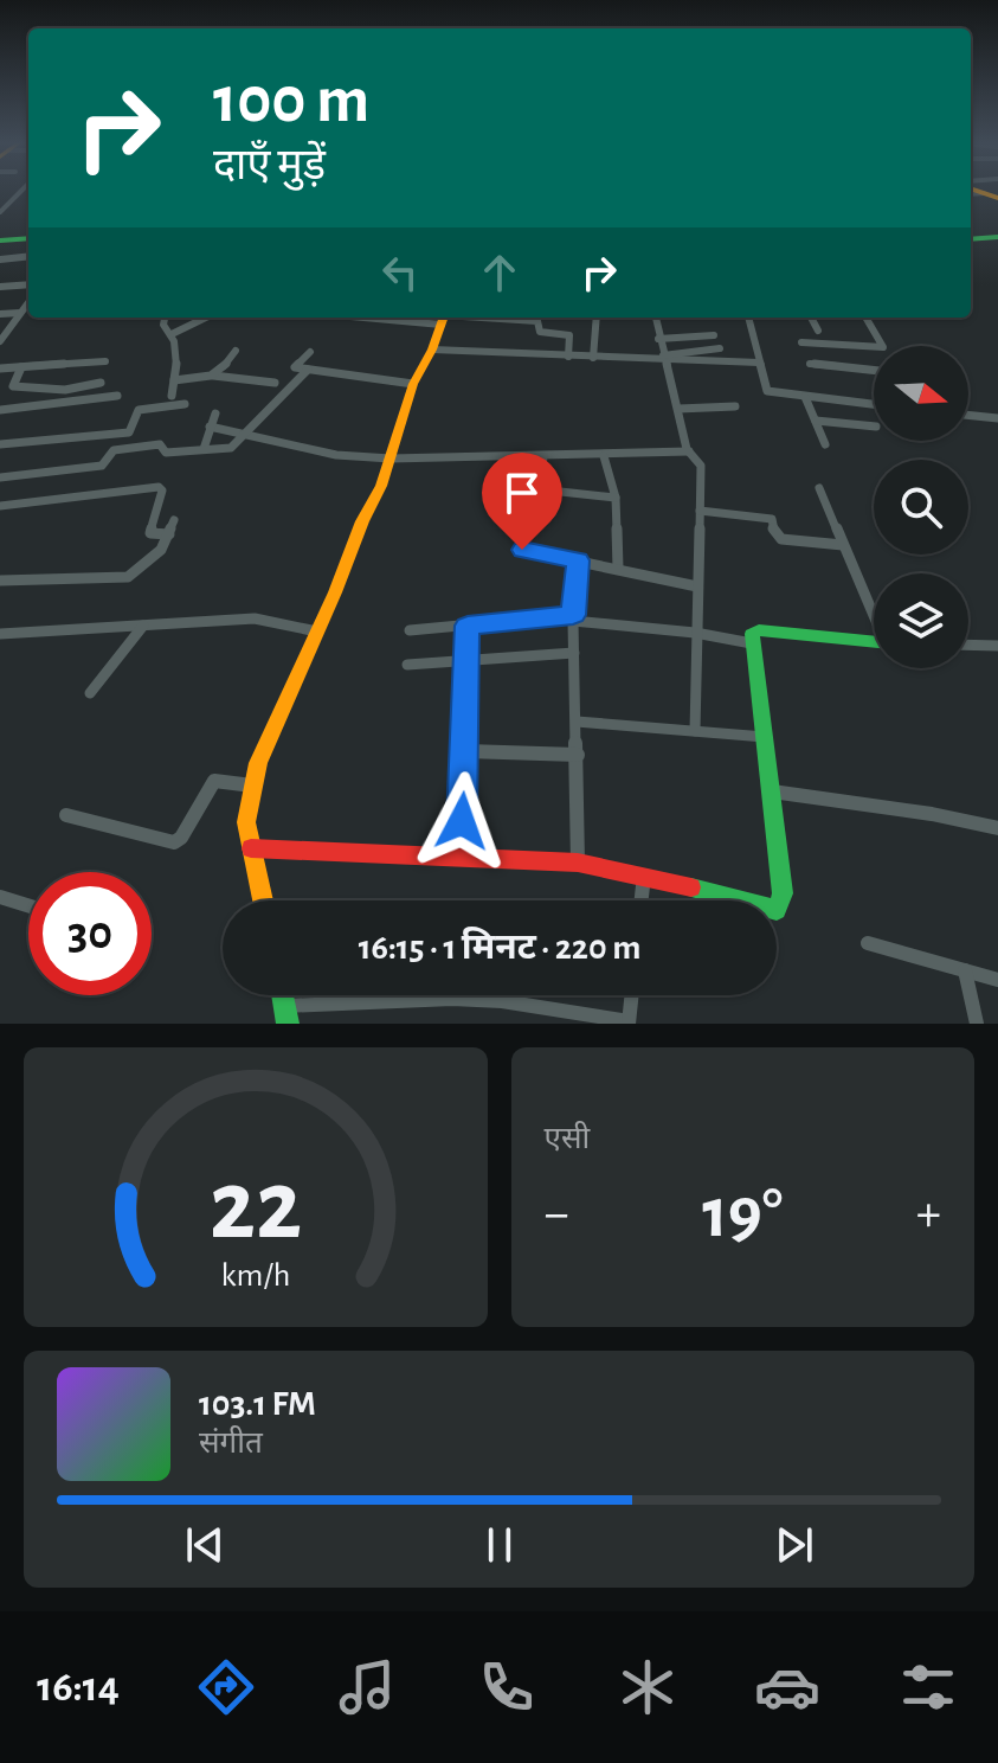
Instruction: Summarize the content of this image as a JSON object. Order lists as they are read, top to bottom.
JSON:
{
  "north": "right",
  "page": {
    "turn": ["100 m", "दाएँ मुड़ें"],
    "limit": "30",
    "trip": "16:15 · 1 मिनट · 220 m",
    "tile": "एसी",
    "heat": ["−", "19°", "+"],
    "song": ["103.1 FM", "संगीत"],
    "tabs": "16:14",
    "gauge": ["22", "km/h"]
  }
}
